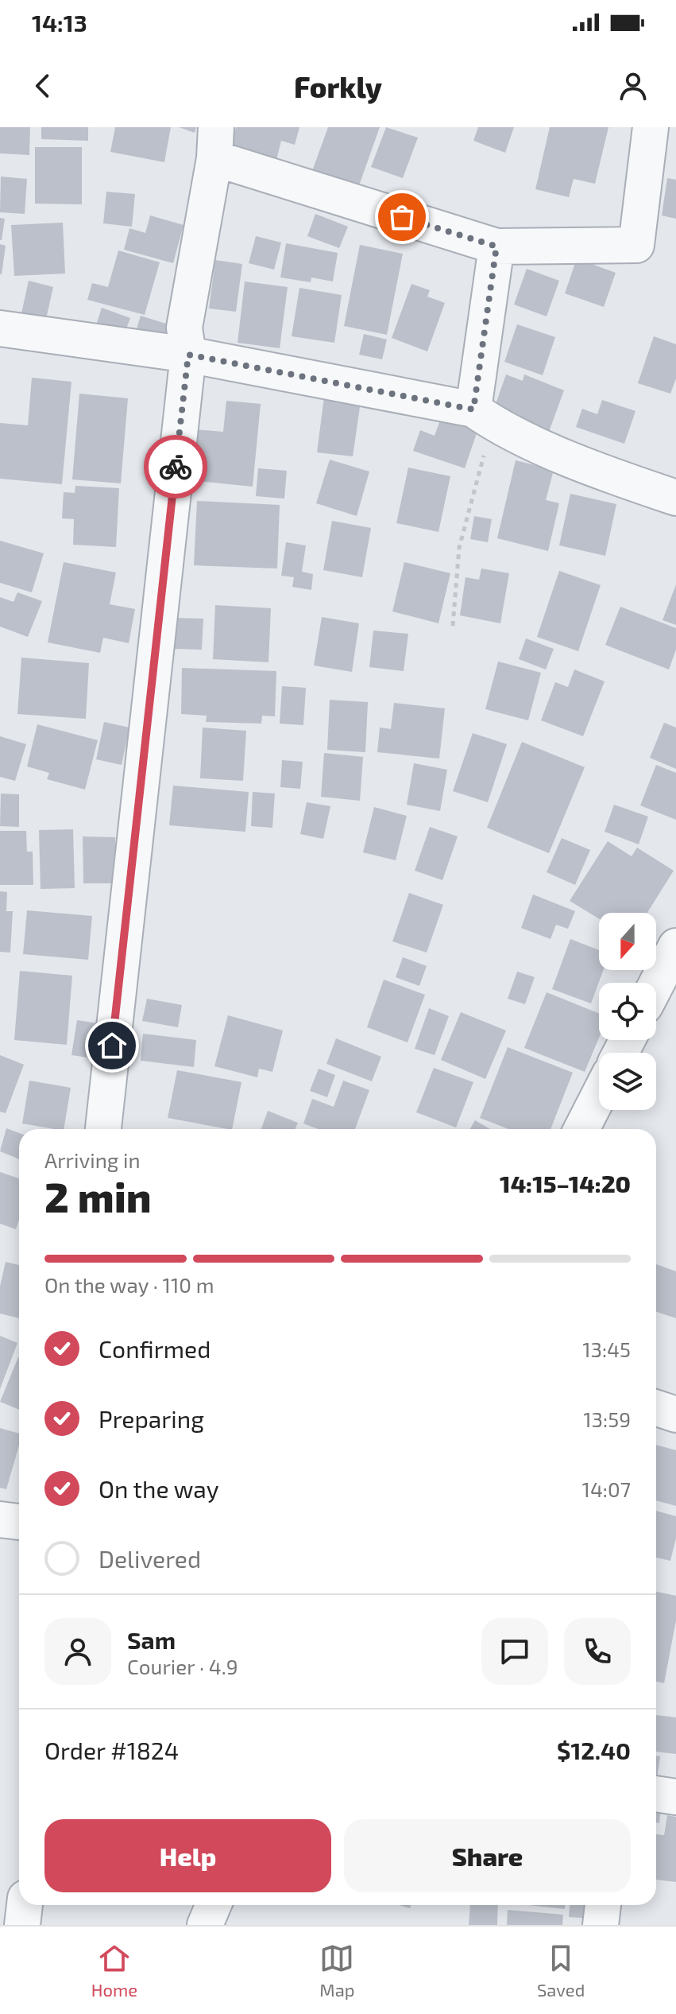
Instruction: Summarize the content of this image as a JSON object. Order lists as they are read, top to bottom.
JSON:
{
  "north": "bottom",
  "page": {
    "status": "14:13",
    "header": "Forkly",
    "heading": ["2 min", "Arriving in", "14:15–14:20"],
    "panel": [
      "Sam",
      "Courier · 4.9",
      "Order #1824",
      "$12.40"
    ],
    "bar": "On the way · 110 m",
    "list": [
      ["Confirmed", "13:45"],
      ["Preparing", "13:59"],
      ["On the way", "14:07"],
      "Delivered"
    ],
    "buttons": ["Help", "Share"],
    "tabs": ["Home", "Map", "Saved"]
  }
}
